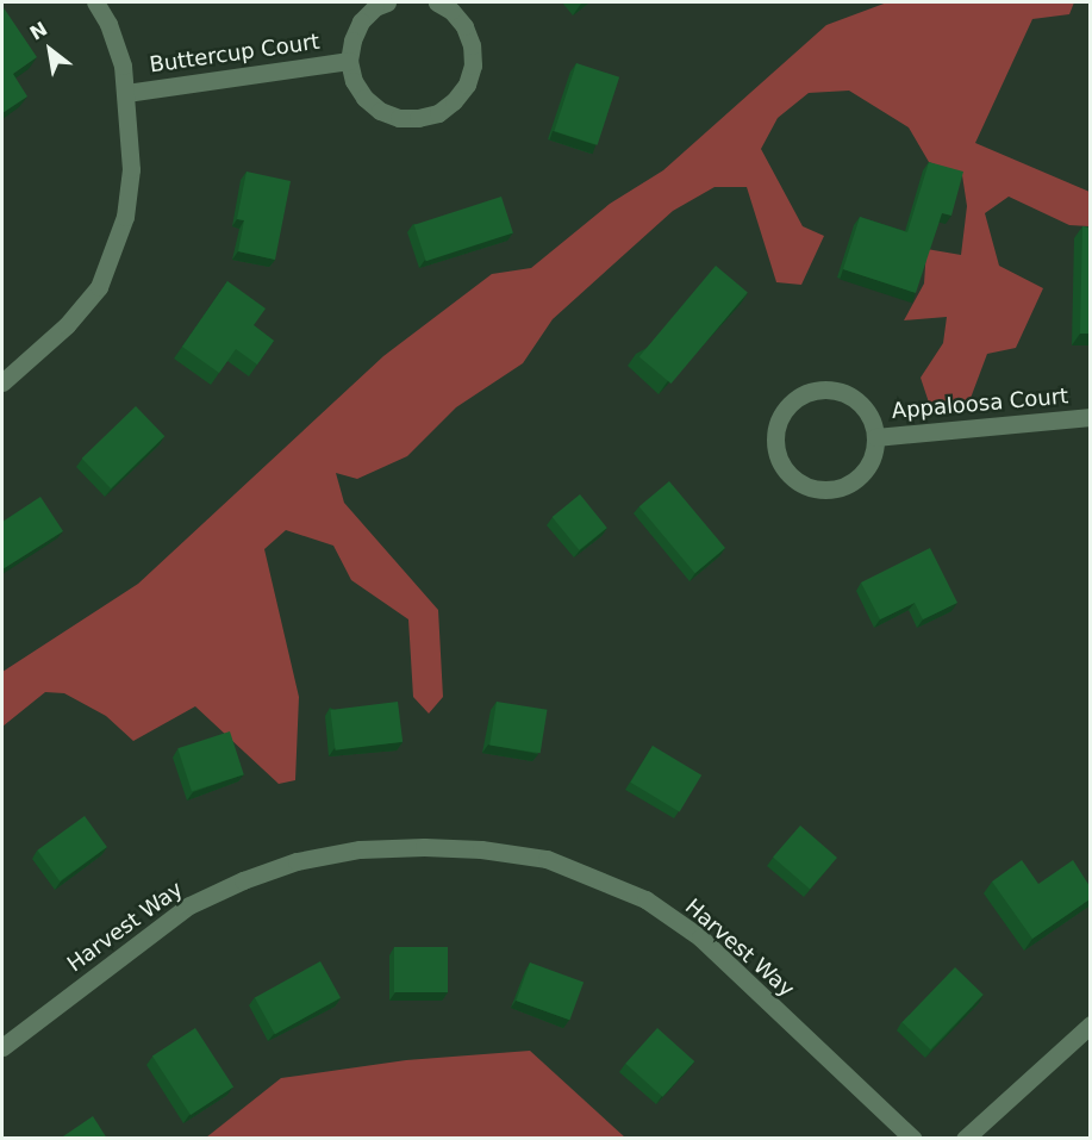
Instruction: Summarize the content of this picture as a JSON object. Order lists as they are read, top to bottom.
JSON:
{
  "streets": {
    "street": ["Buttercup Court", "Appaloosa Court", "Harvest Way"]
  },
  "north": "top left"
}
